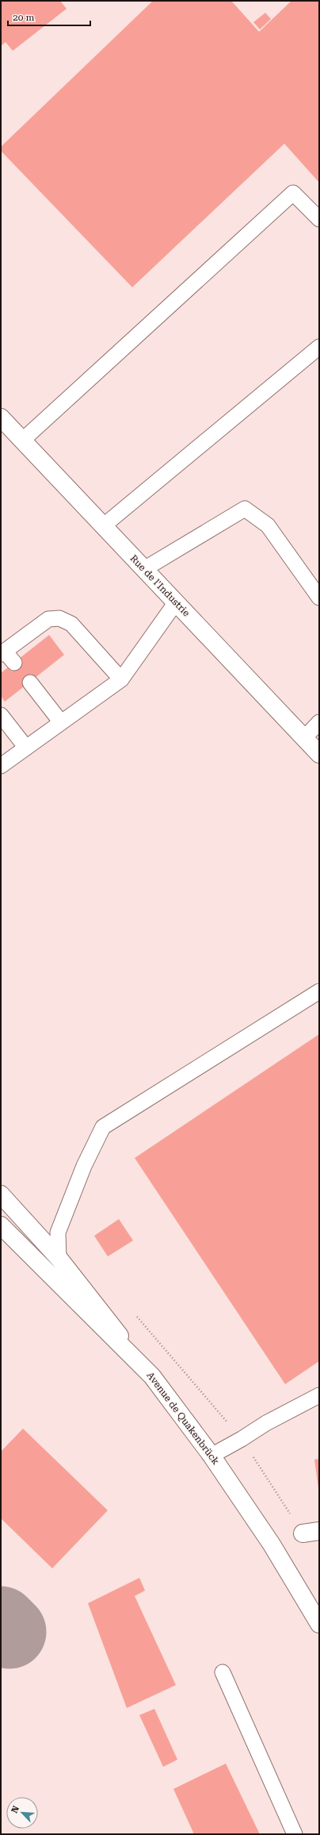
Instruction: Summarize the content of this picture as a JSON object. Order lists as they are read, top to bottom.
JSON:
{
  "streets": {
    "street": ["Rue de l'Industrie", "Avenue de Quakenbrück"]
  },
  "scale_bar": "20 m",
  "north": "top left"
}
